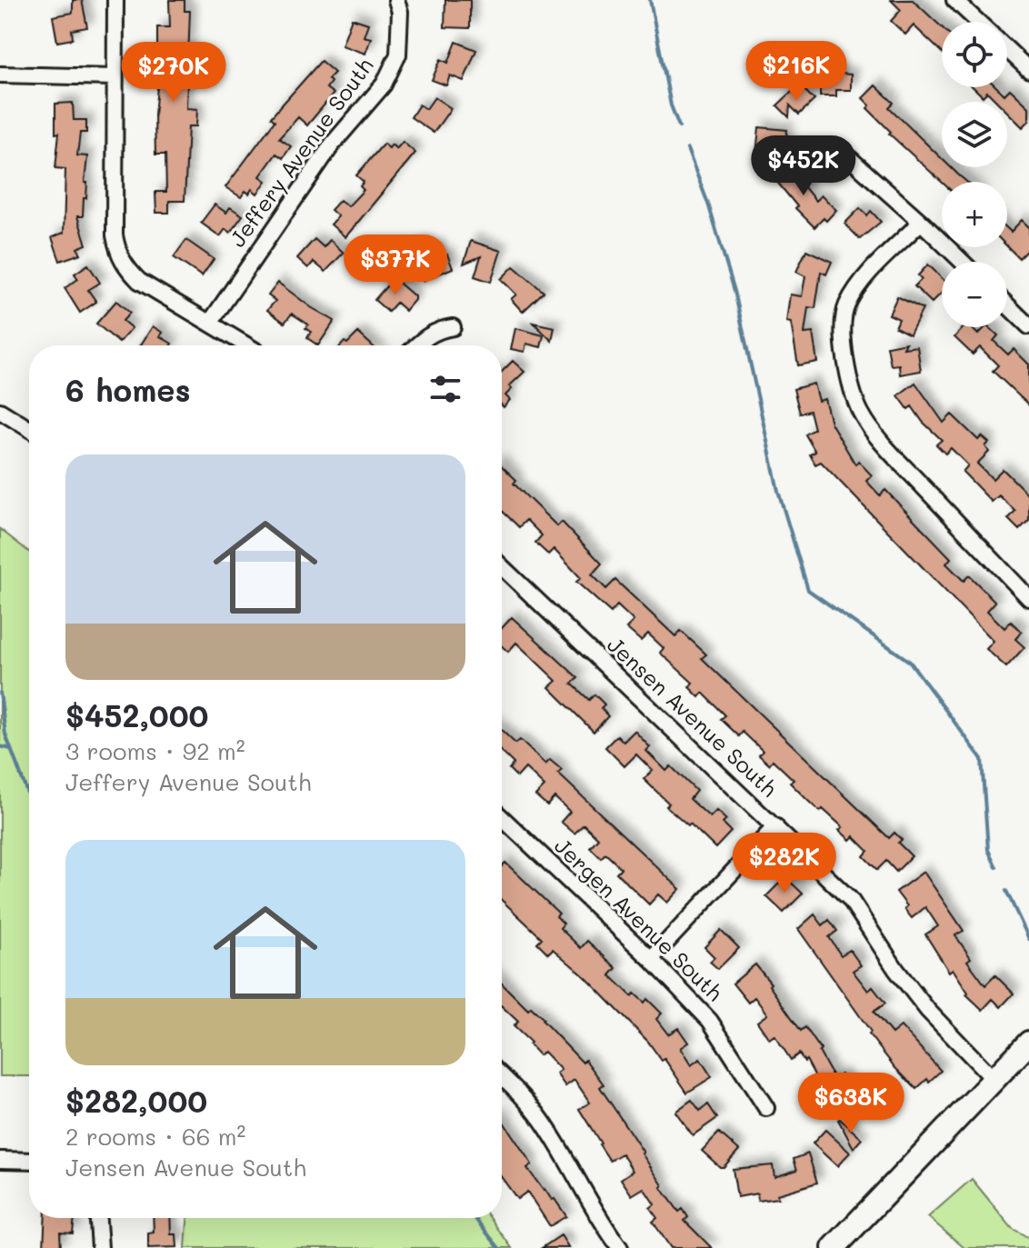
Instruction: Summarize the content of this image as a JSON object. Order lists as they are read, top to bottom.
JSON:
{
  "streets": {
    "street": ["Jeffery Avenue South", "Jensen Avenue South", "Jergen Avenue South"]
  },
  "page": {
    "map_buttons": ["+", "−"],
    "price": [
      "$216K",
      "$270K",
      "$452K",
      "$377K",
      "$282K",
      "$638K"
    ],
    "heading": "6 homes",
    "list": [
      {
        "name": "$452,000",
        "note": "3 rooms · 92 m² · Jeffery Avenue South"
      },
      {
        "name": "$282,000",
        "note": "2 rooms · 66 m² · Jensen Avenue South"
      }
    ]
  }
}
